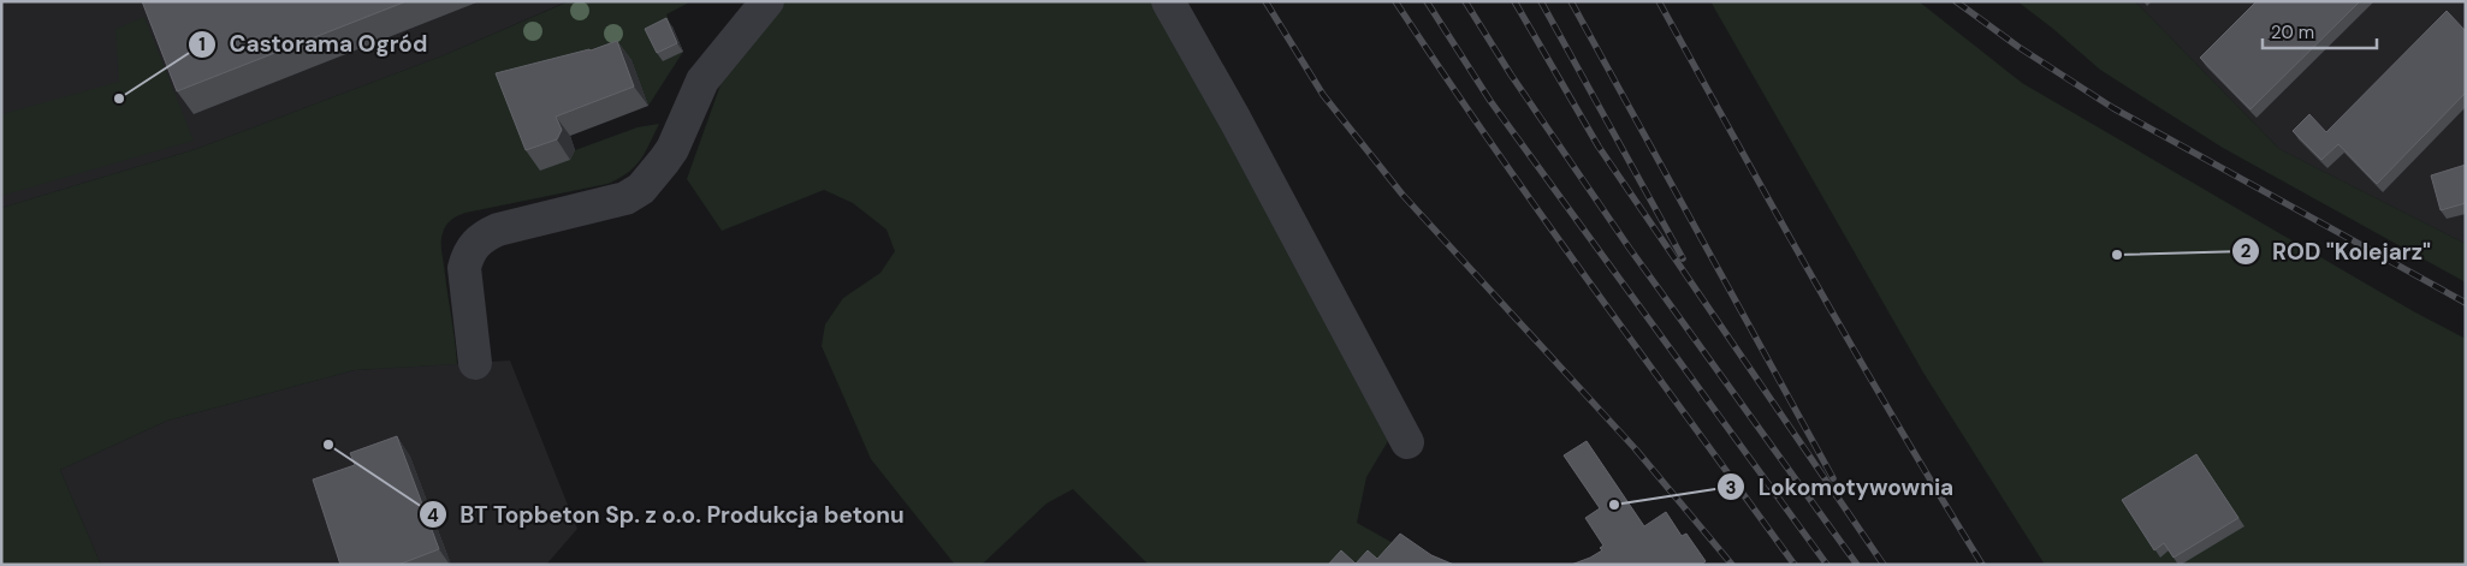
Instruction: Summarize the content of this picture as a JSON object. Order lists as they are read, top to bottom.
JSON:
{
  "places": [
    "Castorama Ogród",
    "ROD \"Kolejarz\"",
    "BT Topbeton Sp. z o.o. Produkcja betonu",
    "Lokomotywownia"
  ],
  "scale_bar": "20 m"
}
